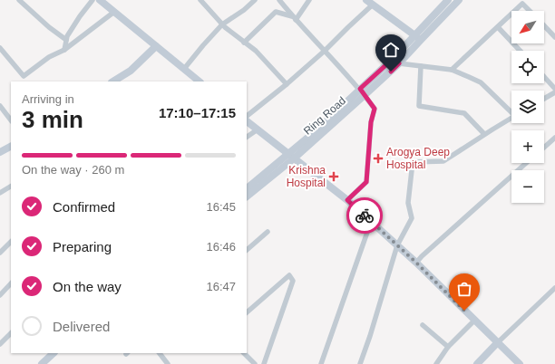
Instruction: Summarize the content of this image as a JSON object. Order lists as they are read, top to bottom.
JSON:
{
  "streets": {
    "main road": ["Ring Road"]
  },
  "places": {
    "health": ["Arogya Deep Hospital", "Krishna Hospital"]
  },
  "north": "bottom left",
  "page": {
    "map_buttons": ["+", "−"],
    "heading": ["3 min", "Arriving in", "17:10–17:15"],
    "bar": "On the way · 260 m",
    "list": [
      ["Confirmed", "16:45"],
      ["Preparing", "16:46"],
      ["On the way", "16:47"],
      "Delivered"
    ]
  }
}
